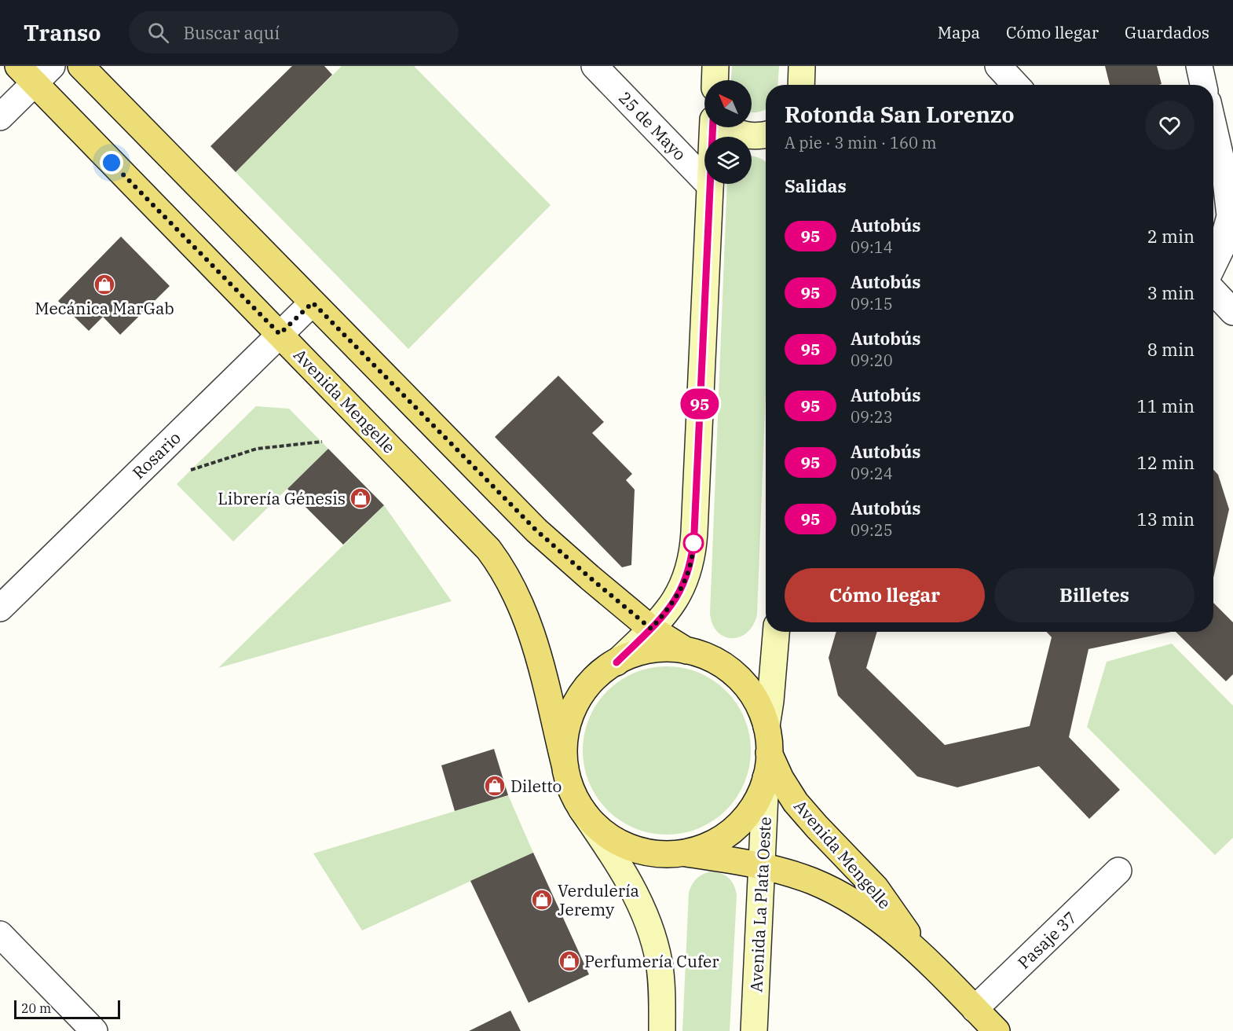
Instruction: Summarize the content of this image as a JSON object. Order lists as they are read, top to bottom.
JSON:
{
  "streets": {
    "main road": ["Avenida Mengelle", "Avenida La Plata Oeste"],
    "street": ["25 de Mayo", "Rosario", "Pasaje 37"]
  },
  "crossings": [
    ["Avenida Mengelle", "Rosario"],
    ["Avenida Mengelle", "Avenida La Plata Oeste"],
    ["Avenida Mengelle", "Pasaje 37"]
  ],
  "places": {
    "shop": [
      "Mecánica MarGab",
      "Librería Génesis",
      "Diletto",
      "Verdulería Jeremy",
      "Perfumería Cufer"
    ]
  },
  "lines": ["bus line 95"],
  "scale_bar": "20 m",
  "north": "top left",
  "page": {
    "header": "Transo",
    "search": "Buscar aquí",
    "nav": ["Mapa", "Cómo llegar", "Guardados"],
    "on_map": "95",
    "heading": [
      ["Rotonda San Lorenzo", "A pie · 3 min · 160 m"],
      "Salidas"
    ],
    "list": [
      {
        "mark": "95",
        "name": "Autobús",
        "note": "09:14",
        "value": "2 min"
      },
      {
        "mark": "95",
        "name": "Autobús",
        "note": "09:15",
        "value": "3 min"
      },
      {
        "mark": "95",
        "name": "Autobús",
        "note": "09:20",
        "value": "8 min"
      },
      {
        "mark": "95",
        "name": "Autobús",
        "note": "09:23",
        "value": "11 min"
      },
      {
        "mark": "95",
        "name": "Autobús",
        "note": "09:24",
        "value": "12 min"
      },
      {
        "mark": "95",
        "name": "Autobús",
        "note": "09:25",
        "value": "13 min"
      }
    ],
    "buttons": ["Cómo llegar", "Billetes"],
    "scale": "20 m"
  }
}
